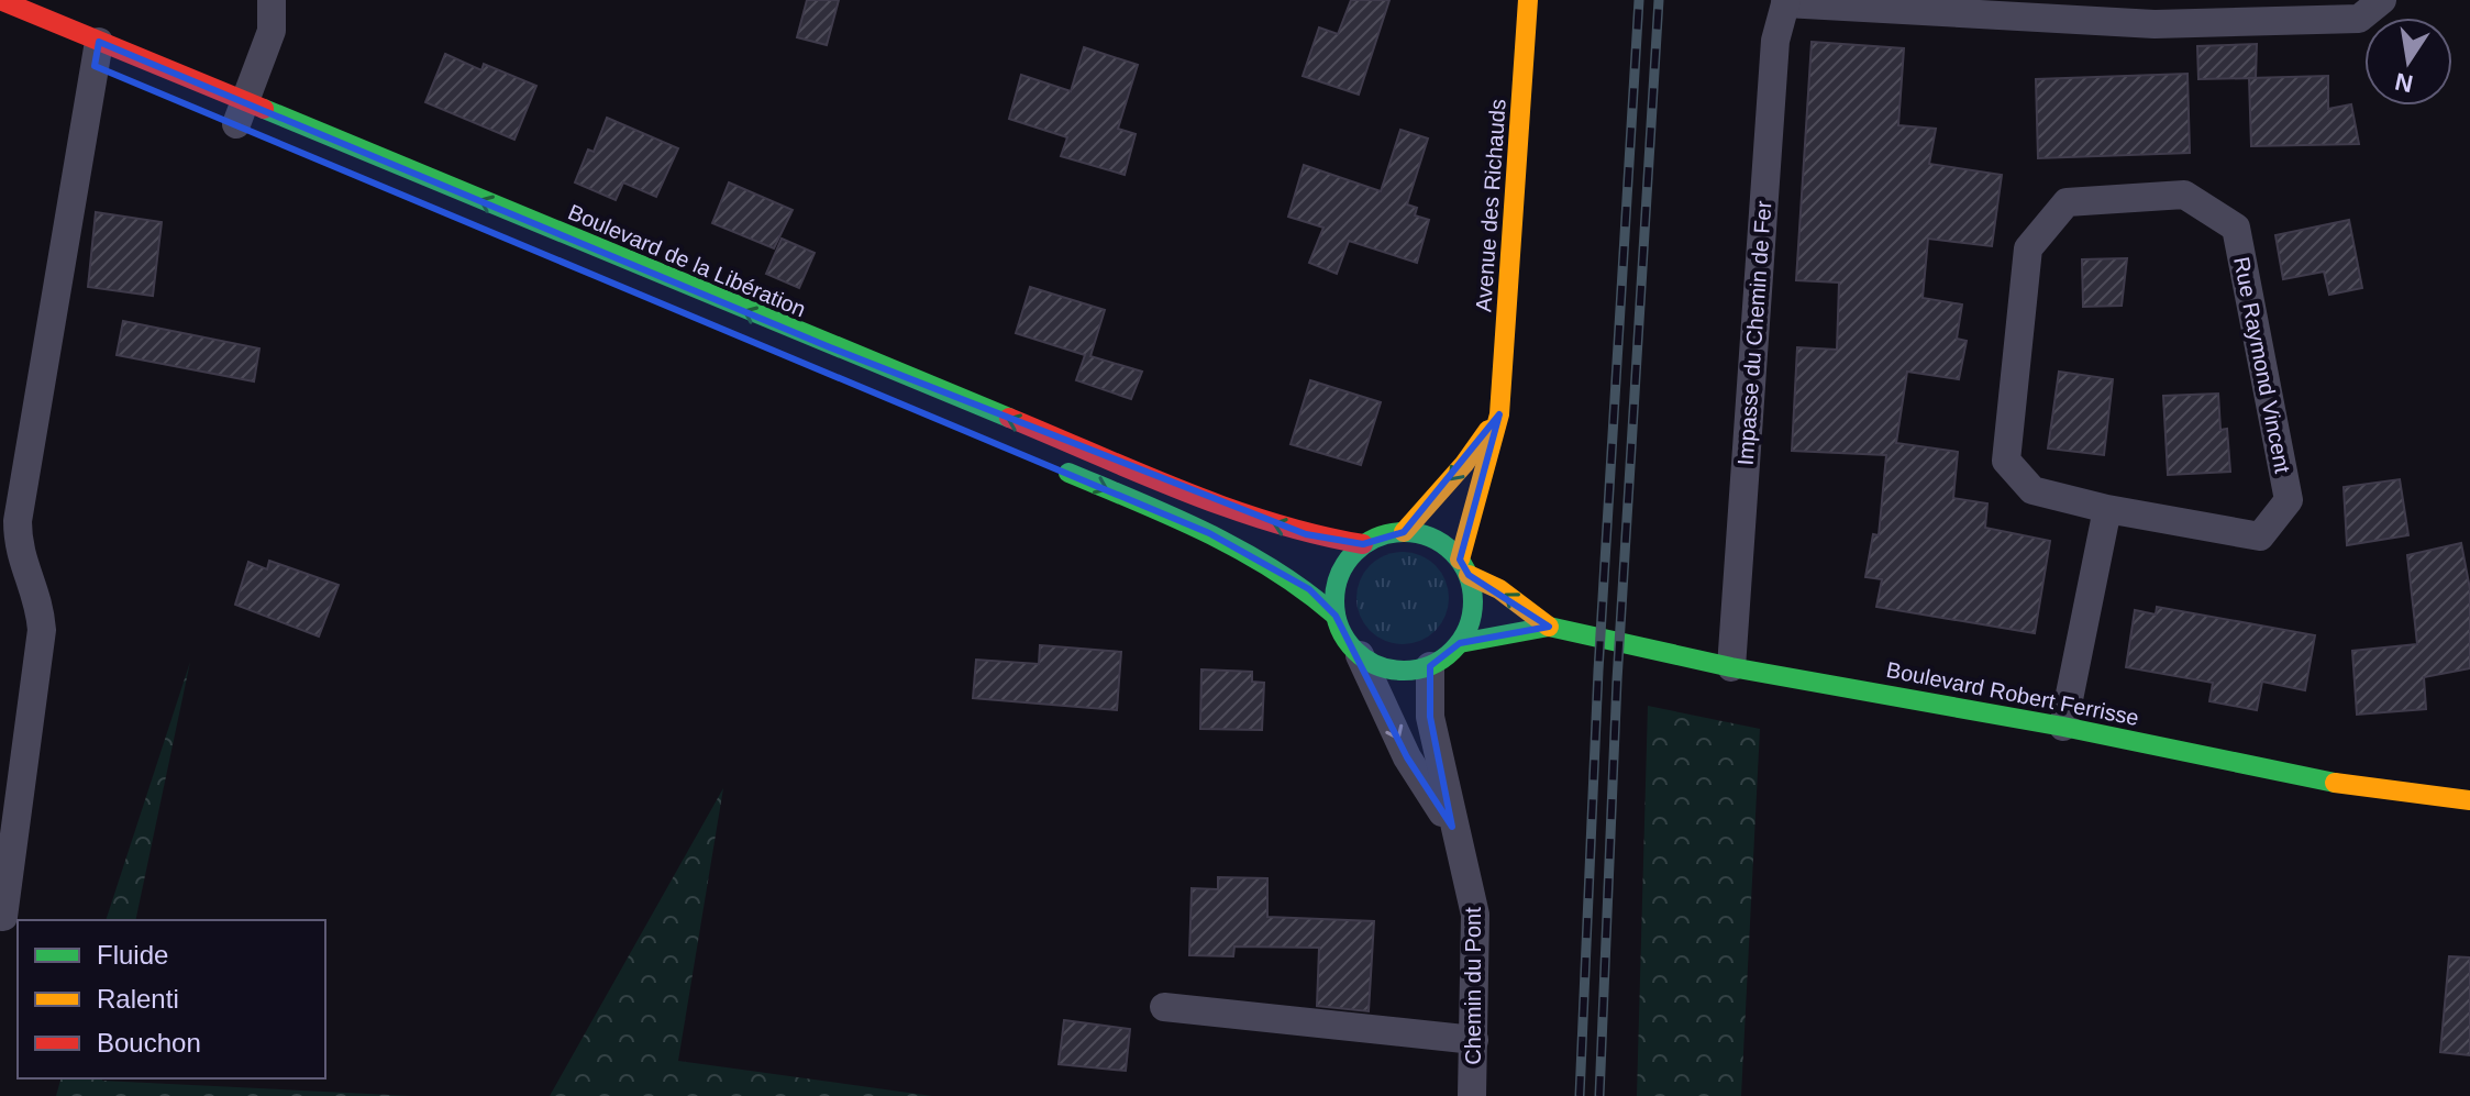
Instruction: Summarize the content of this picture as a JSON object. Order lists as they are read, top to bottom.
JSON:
{
  "streets": {
    "street": [
      "Avenue des Richauds",
      "Boulevard de la Libération",
      "Impasse du Chemin de Fer",
      "Rue Raymond Vincent",
      "Boulevard Robert Ferrisse",
      "Chemin du Pont"
    ]
  },
  "crossings": [
    ["Avenue des Richauds", "Boulevard de la Libération"],
    ["Avenue des Richauds", "Boulevard Robert Ferrisse"],
    ["Avenue des Richauds", "Chemin du Pont"],
    ["Boulevard de la Libération", "Boulevard Robert Ferrisse"],
    ["Boulevard de la Libération", "Chemin du Pont"],
    ["Impasse du Chemin de Fer", "Boulevard Robert Ferrisse"],
    ["Boulevard Robert Ferrisse", "Chemin du Pont"]
  ],
  "one_way": ["Boulevard de la Libération"],
  "legend": ["Fluide", "Ralenti", "Bouchon"],
  "north": "bottom"
}
